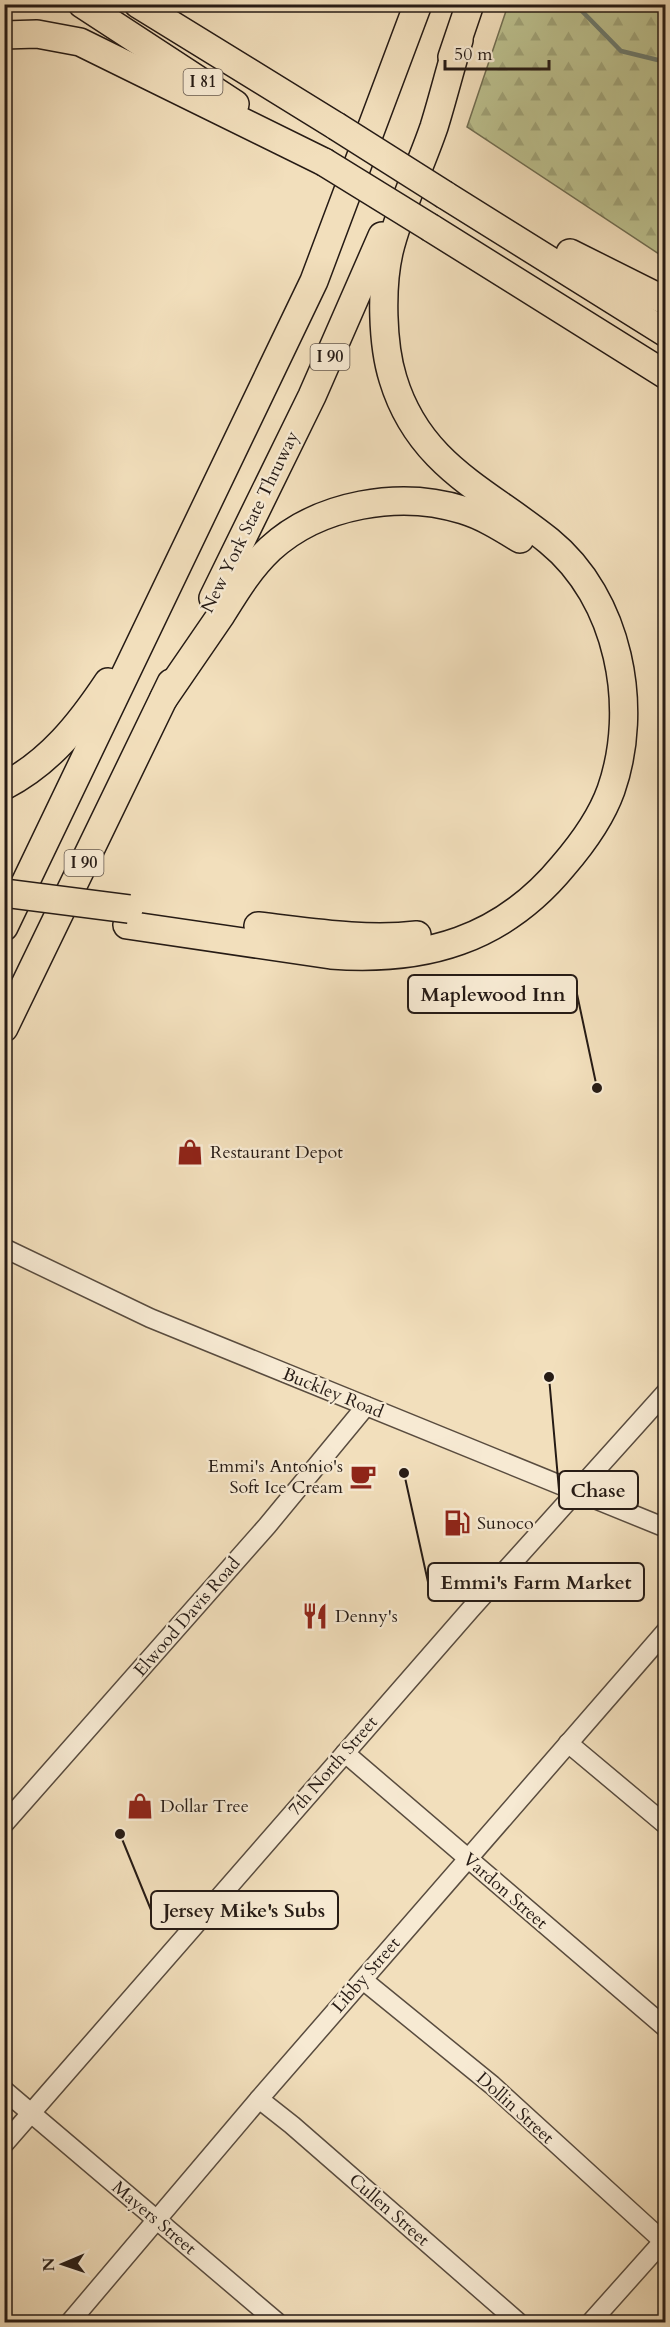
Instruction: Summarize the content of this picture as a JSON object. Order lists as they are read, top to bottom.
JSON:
{
  "streets": {
    "highway": ["I 81", "I 90", "New York State Thruway"],
    "street": [
      "Buckley Road",
      "Elwood Davis Road",
      "7th North Street",
      "Vardon Street",
      "Libby Street",
      "Dollin Street",
      "Cullen Street",
      "Mayers Street"
    ]
  },
  "crossings": [
    ["Buckley Road", "Elwood Davis Road"],
    ["Buckley Road", "7th North Street"],
    ["7th North Street", "Vardon Street"],
    ["7th North Street", "Mayers Street"],
    ["Vardon Street", "Libby Street"],
    ["Libby Street", "Dollin Street"],
    ["Libby Street", "Cullen Street"],
    ["Libby Street", "Mayers Street"]
  ],
  "places": {
    "other": [
      "Maplewood Inn",
      "Chase",
      "Emmi's Farm Market",
      "Jersey Mike's Subs"
    ],
    "shop": ["Restaurant Depot", "Dollar Tree"],
    "cafe": ["Emmi's Antonio's Soft Ice Cream"],
    "fuel station": ["Sunoco"],
    "restaurant": ["Denny's"]
  },
  "scale_bar": "50 m",
  "north": "left"
}
